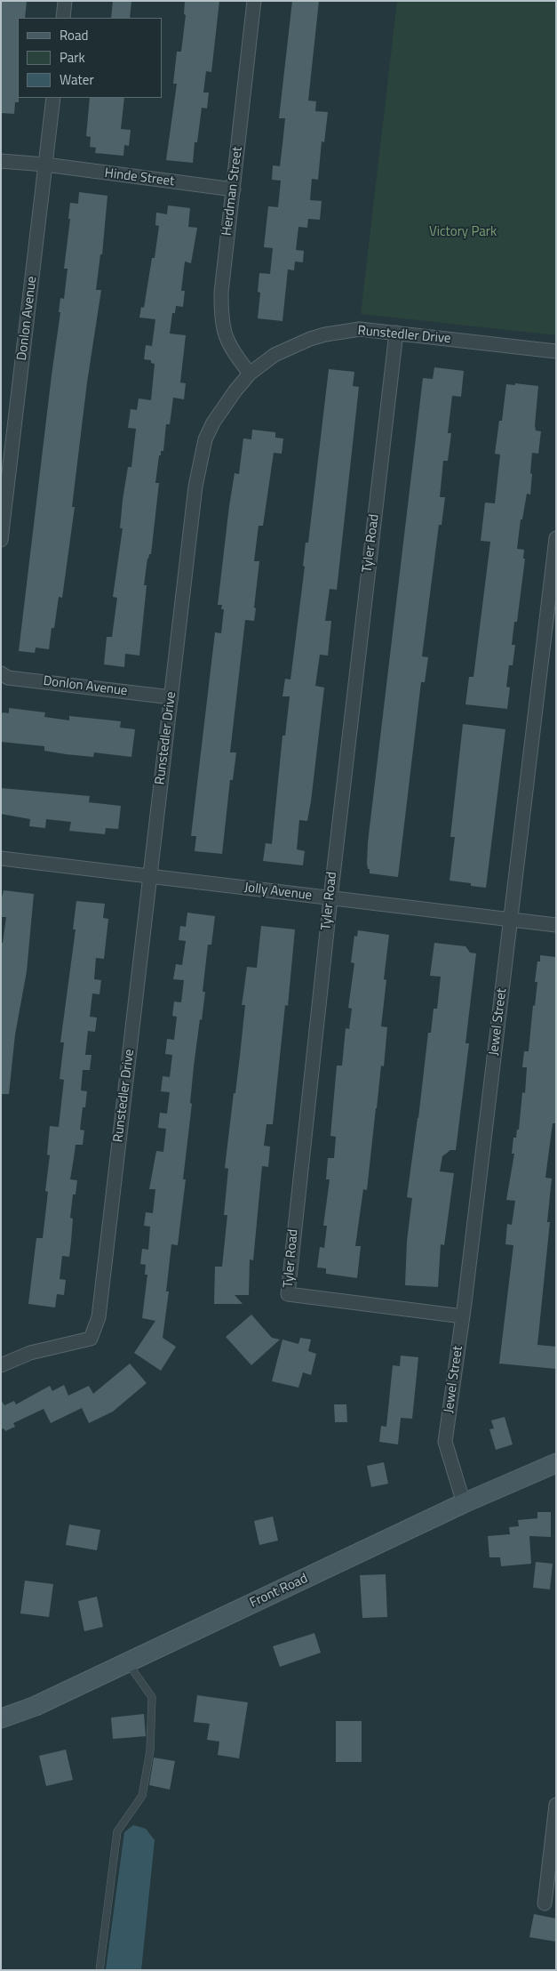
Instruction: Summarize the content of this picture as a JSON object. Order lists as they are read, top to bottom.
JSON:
{
  "streets": {
    "main road": ["Front Road"],
    "street": [
      "Hinde Street",
      "Herdman Street",
      "Donlon Avenue",
      "Runstedler Drive",
      "Tyler Road",
      "Jolly Avenue",
      "Jewel Street"
    ]
  },
  "crossings": [
    ["Hinde Street", "Herdman Street"],
    ["Hinde Street", "Donlon Avenue"],
    ["Herdman Street", "Runstedler Drive"],
    ["Donlon Avenue", "Runstedler Drive"],
    ["Runstedler Drive", "Tyler Road"],
    ["Runstedler Drive", "Jolly Avenue"],
    ["Tyler Road", "Jolly Avenue"],
    ["Tyler Road", "Jewel Street"],
    ["Jolly Avenue", "Jewel Street"],
    ["Jewel Street", "Front Road"]
  ],
  "parks": ["Victory Park"],
  "legend": ["Road", "Park", "Water"]
}
